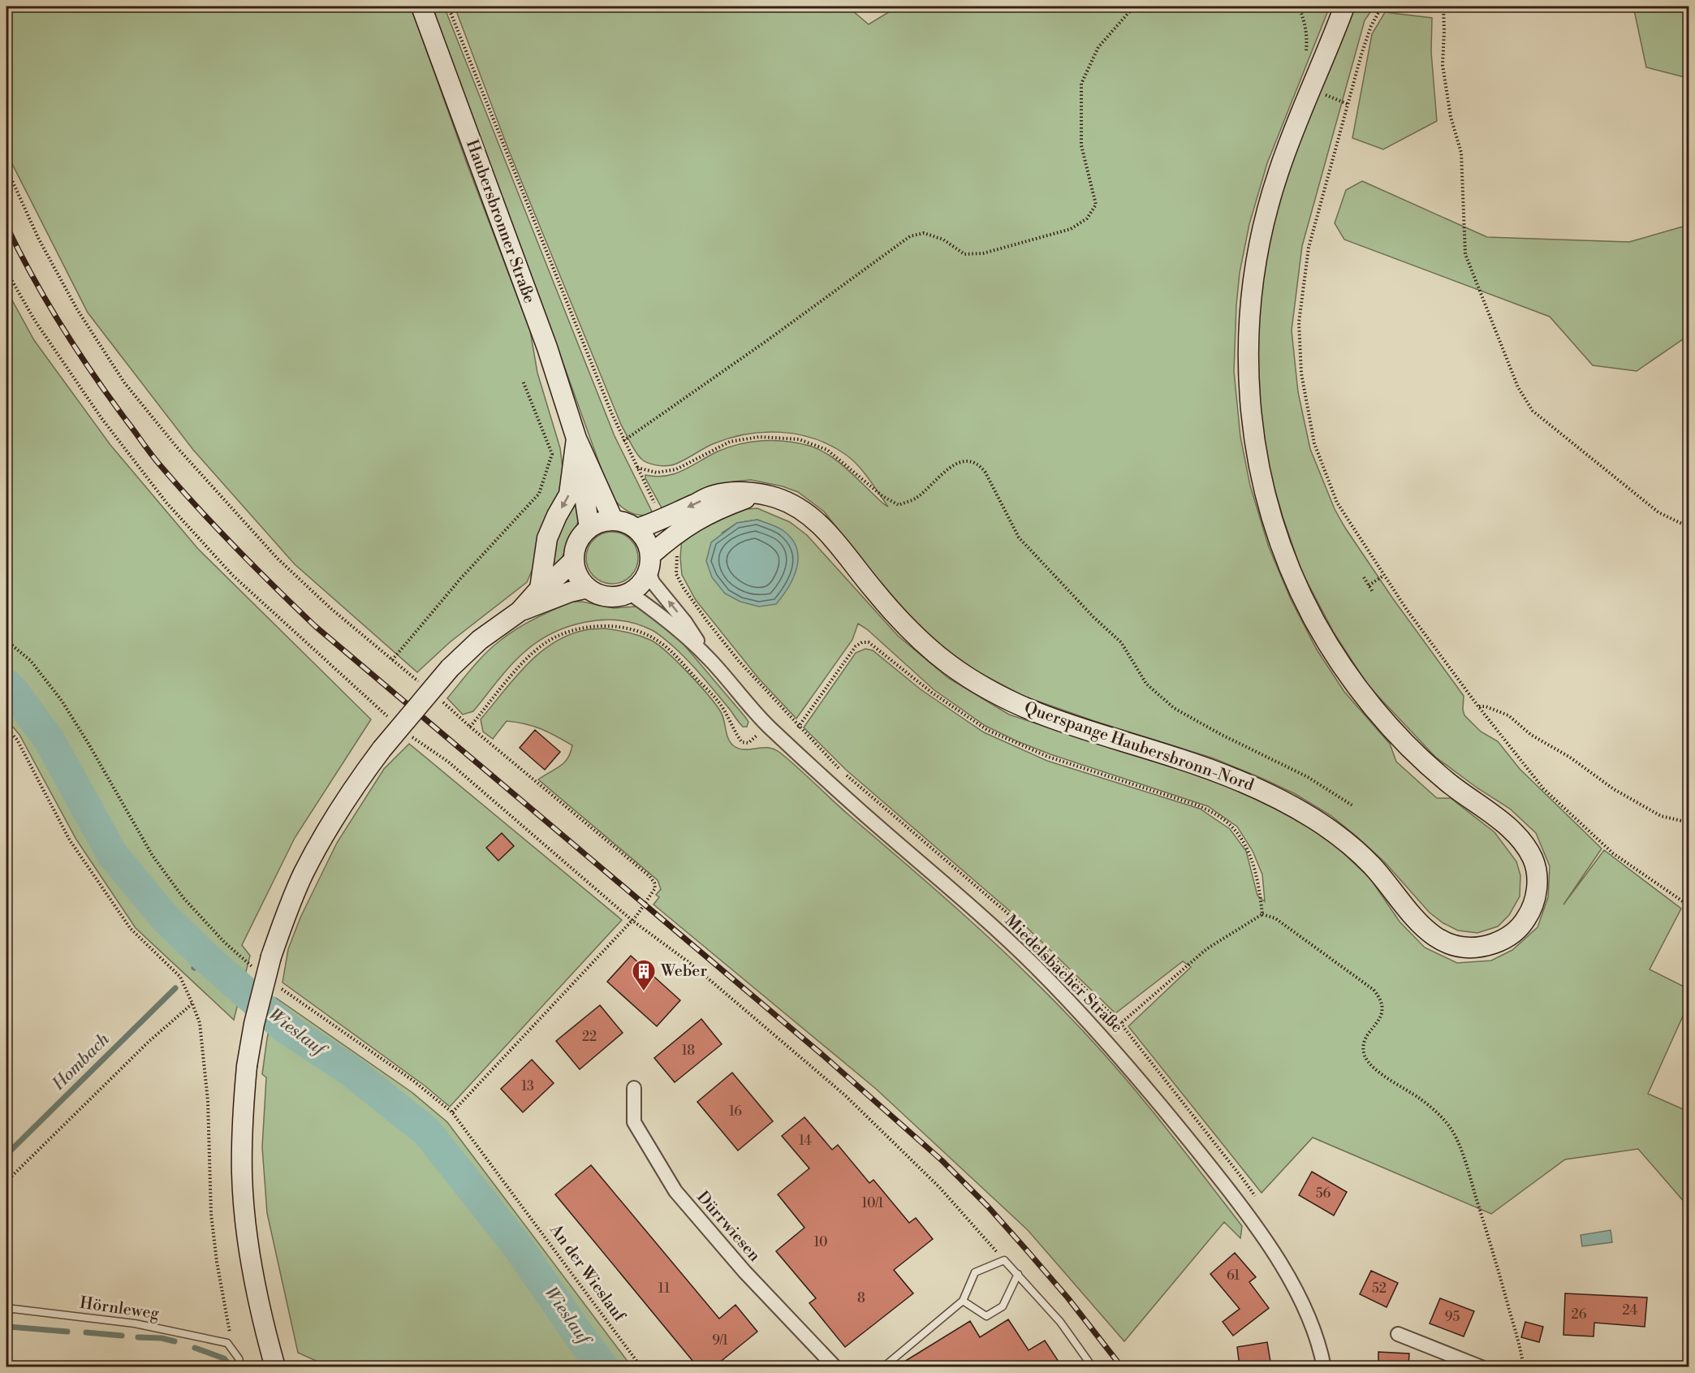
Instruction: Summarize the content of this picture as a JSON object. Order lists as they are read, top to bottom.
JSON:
{
  "streets": {
    "main road": ["Haubersbronner Straße", "Querspange Haubersbronn-Nord"],
    "street": ["Miedelsbacher Straße", "Dürrwiesen"],
    "lane": ["Hörnleweg"],
    "path": ["An der Wieslauf"]
  },
  "water": ["Wieslauf", "Hombach"],
  "places": {
    "building": ["Weber"]
  },
  "house_numbers": [
    "22",
    "18",
    "13",
    "16",
    "14",
    "56",
    "10/1",
    "10",
    "61",
    "11",
    "52",
    "8",
    "24",
    "26",
    "95",
    "9/1"
  ]
}
